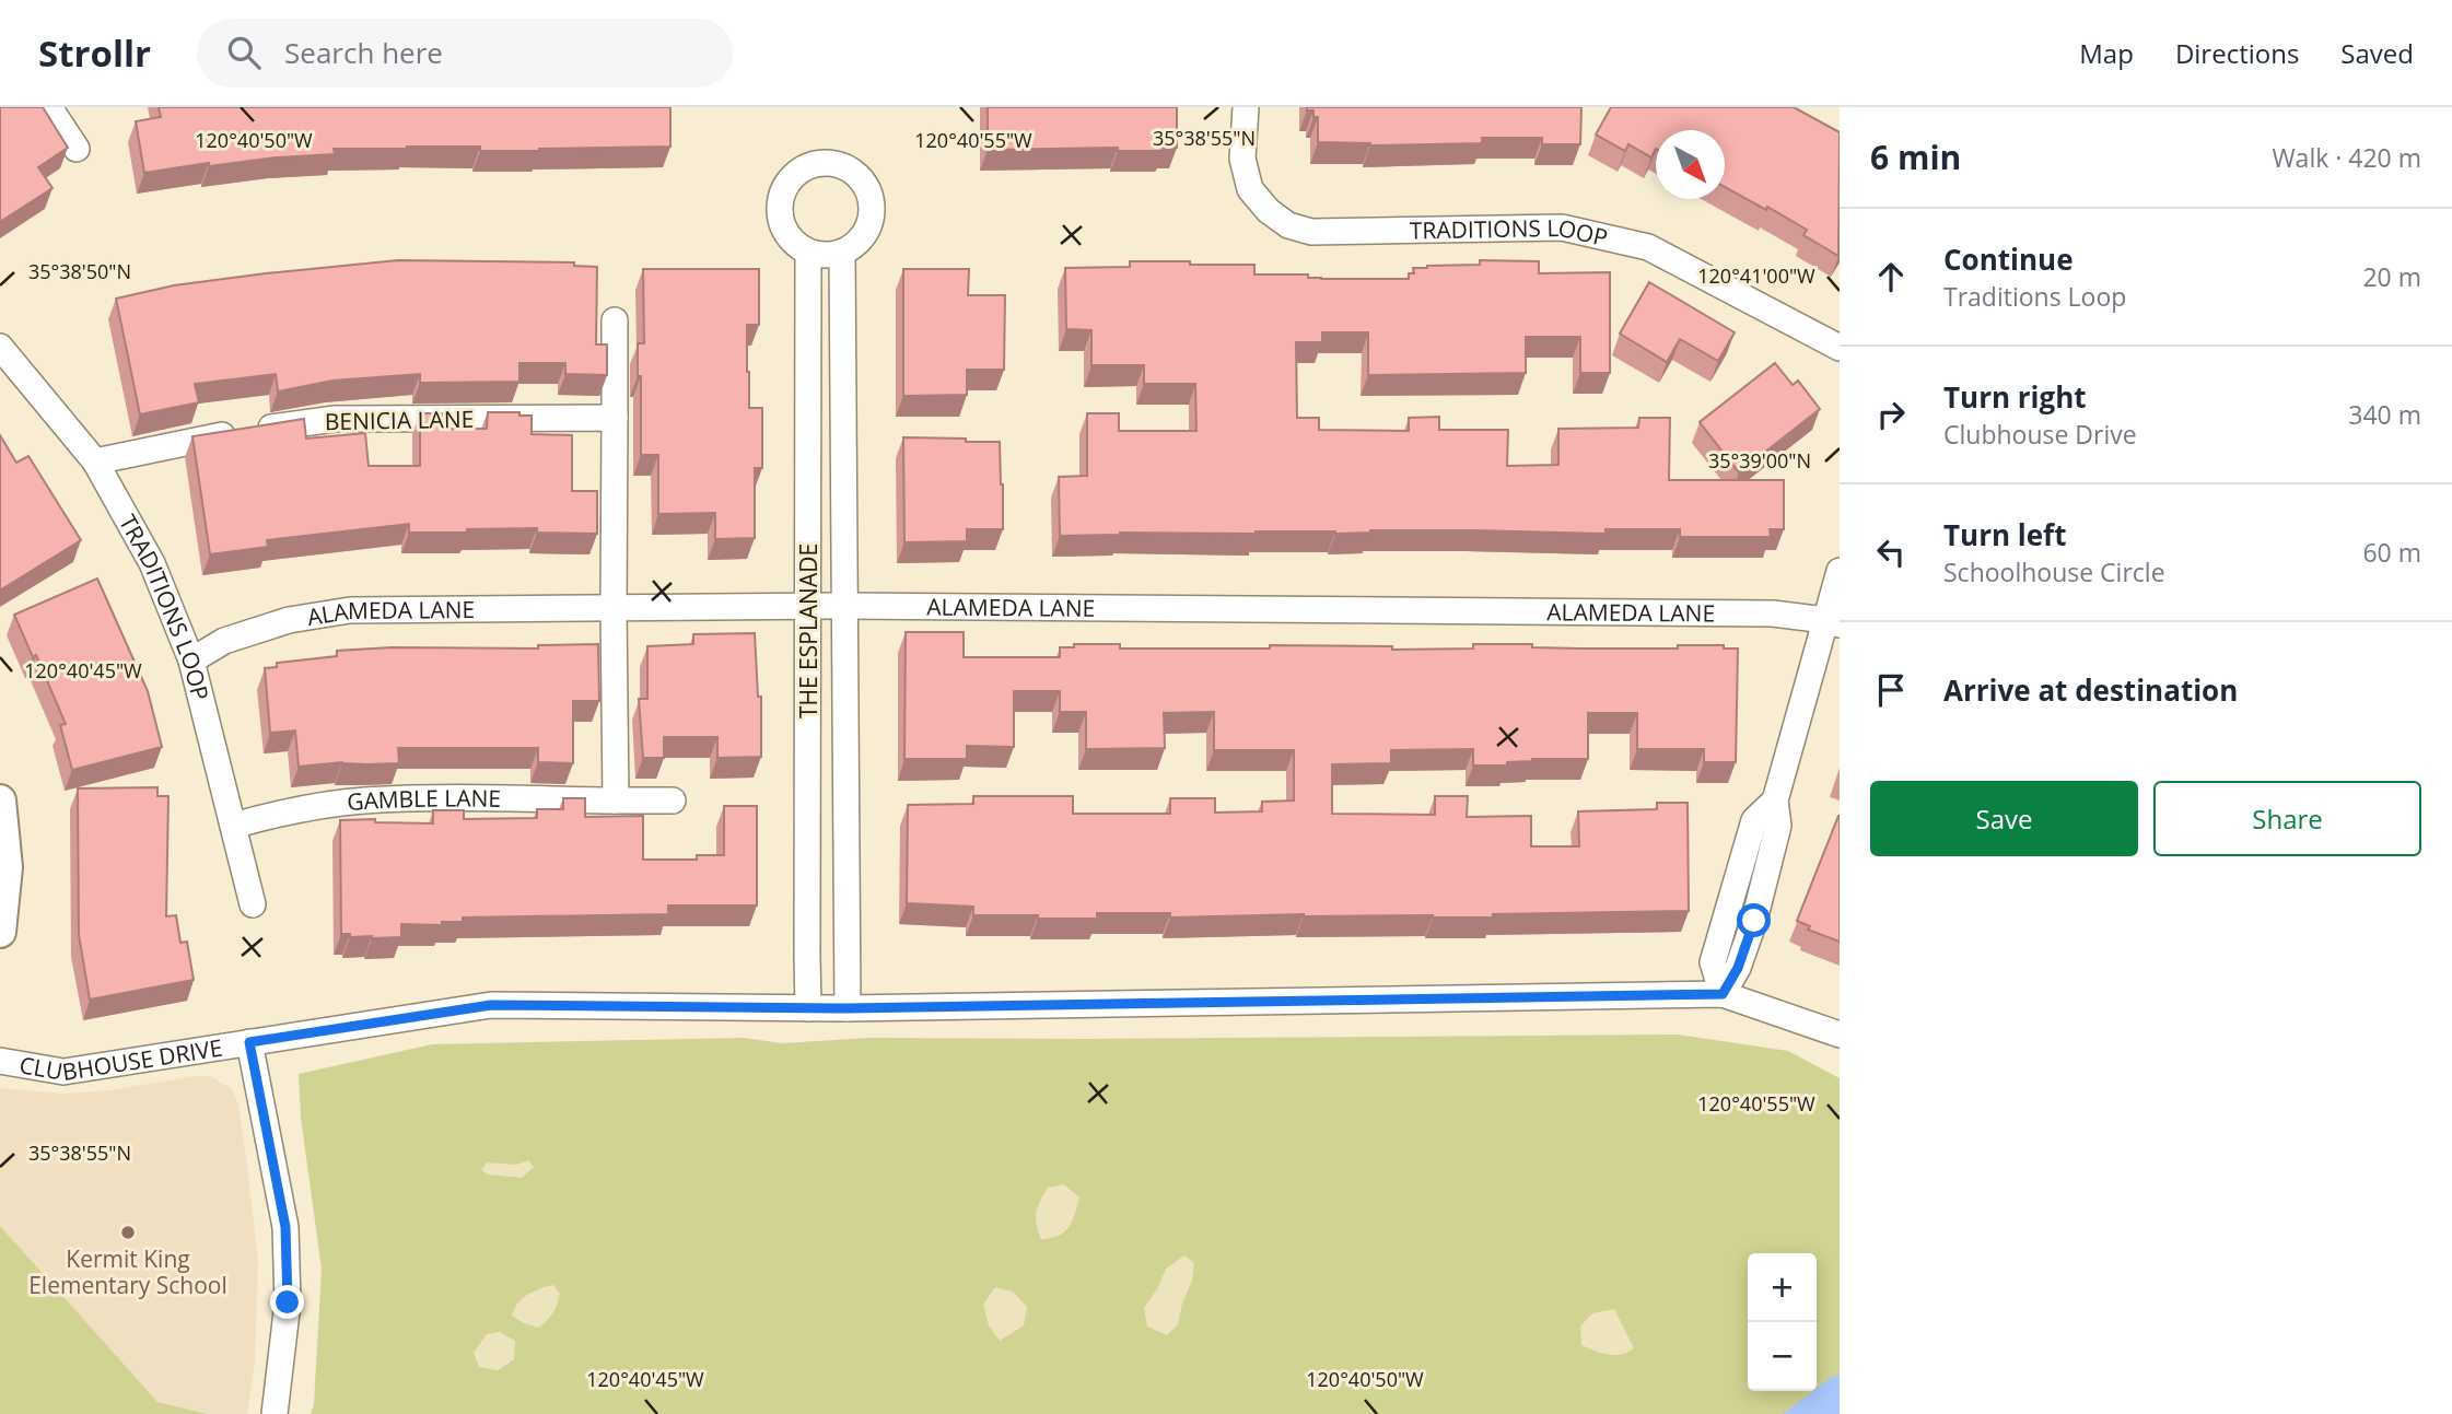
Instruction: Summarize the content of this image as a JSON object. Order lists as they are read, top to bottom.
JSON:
{
  "streets": {
    "street": [
      "TRADITIONS LOOP",
      "BENICIA LANE",
      "ALAMEDA LANE",
      "THE ESPLANADE",
      "GAMBLE LANE",
      "CLUBHOUSE DRIVE"
    ]
  },
  "crossings": [
    ["TRADITIONS LOOP", "BENICIA LANE"],
    ["TRADITIONS LOOP", "ALAMEDA LANE"],
    ["TRADITIONS LOOP", "GAMBLE LANE"],
    ["ALAMEDA LANE", "THE ESPLANADE"],
    ["THE ESPLANADE", "CLUBHOUSE DRIVE"]
  ],
  "places": ["Kermit King Elementary School"],
  "north": "bottom right",
  "page": {
    "header": "Strollr",
    "search": "Search here",
    "nav": ["Map", "Directions", "Saved"],
    "heading": ["6 min", "Walk · 420 m"],
    "list": [
      ["Continue", "Traditions Loop", "20 m"],
      ["Turn right", "Clubhouse Drive", "340 m"],
      ["Turn left", "Schoolhouse Circle", "60 m"],
      "Arrive at destination"
    ],
    "buttons": ["Save", "Share"],
    "map_buttons": ["+", "−"]
  },
  "coordinates": [
    "35°38'55\"N",
    "120°40'50\"W",
    "120°40'55\"W",
    "35°38'50\"N",
    "120°41'00\"W",
    "35°39'00\"N",
    "120°40'45\"W"
  ]
}
